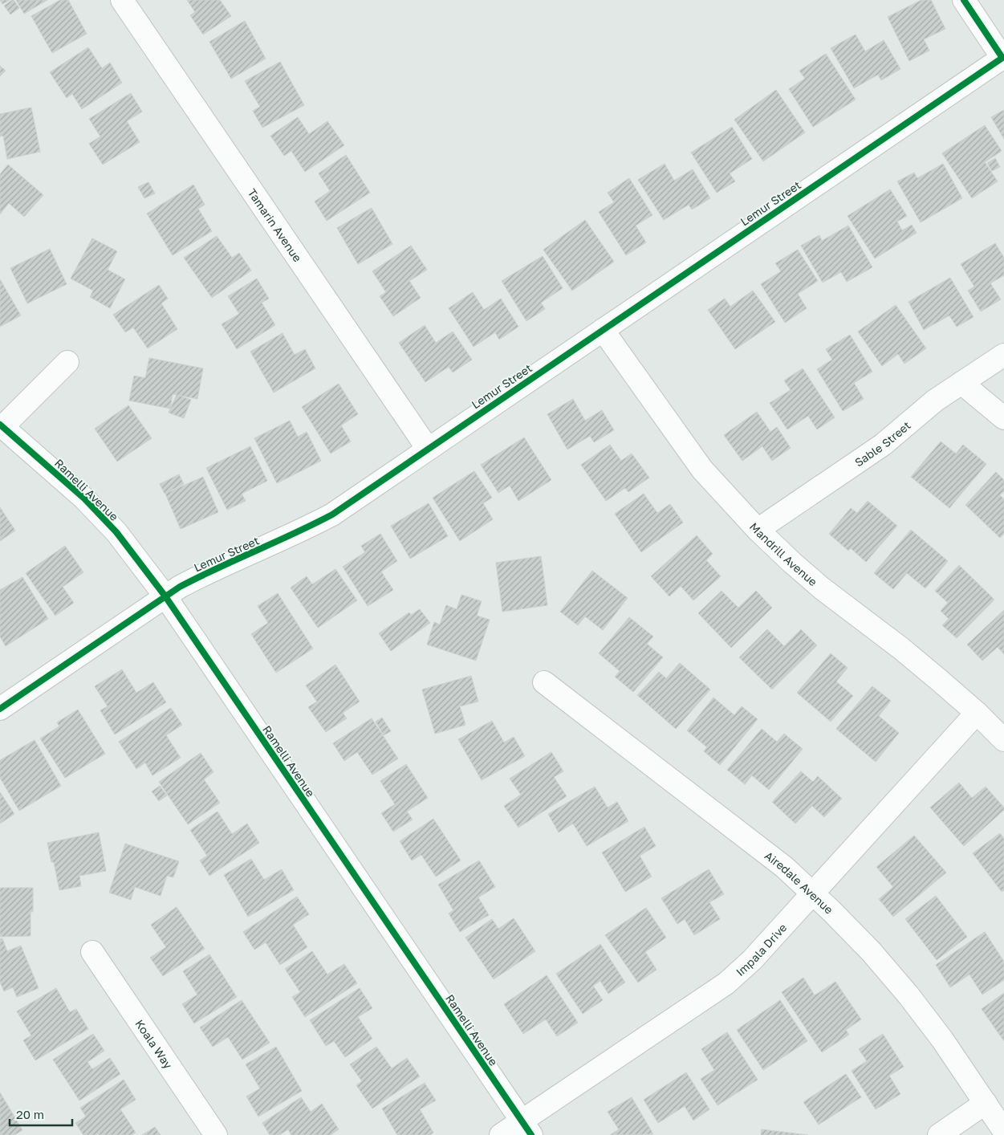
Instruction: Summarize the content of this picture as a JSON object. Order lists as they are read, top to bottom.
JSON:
{
  "streets": {
    "street": [
      "Lemur Street",
      "Tamarin Avenue",
      "Sable Street",
      "Ramelli Avenue",
      "Mandrill Avenue",
      "Airedale Avenue",
      "Impala Drive",
      "Koala Way"
    ]
  },
  "crossings": [
    ["Lemur Street", "Tamarin Avenue"],
    ["Lemur Street", "Ramelli Avenue"],
    ["Lemur Street", "Mandrill Avenue"],
    ["Sable Street", "Mandrill Avenue"],
    ["Ramelli Avenue", "Impala Drive"],
    ["Mandrill Avenue", "Impala Drive"],
    ["Airedale Avenue", "Impala Drive"]
  ],
  "scale_bar": "20 m"
}
